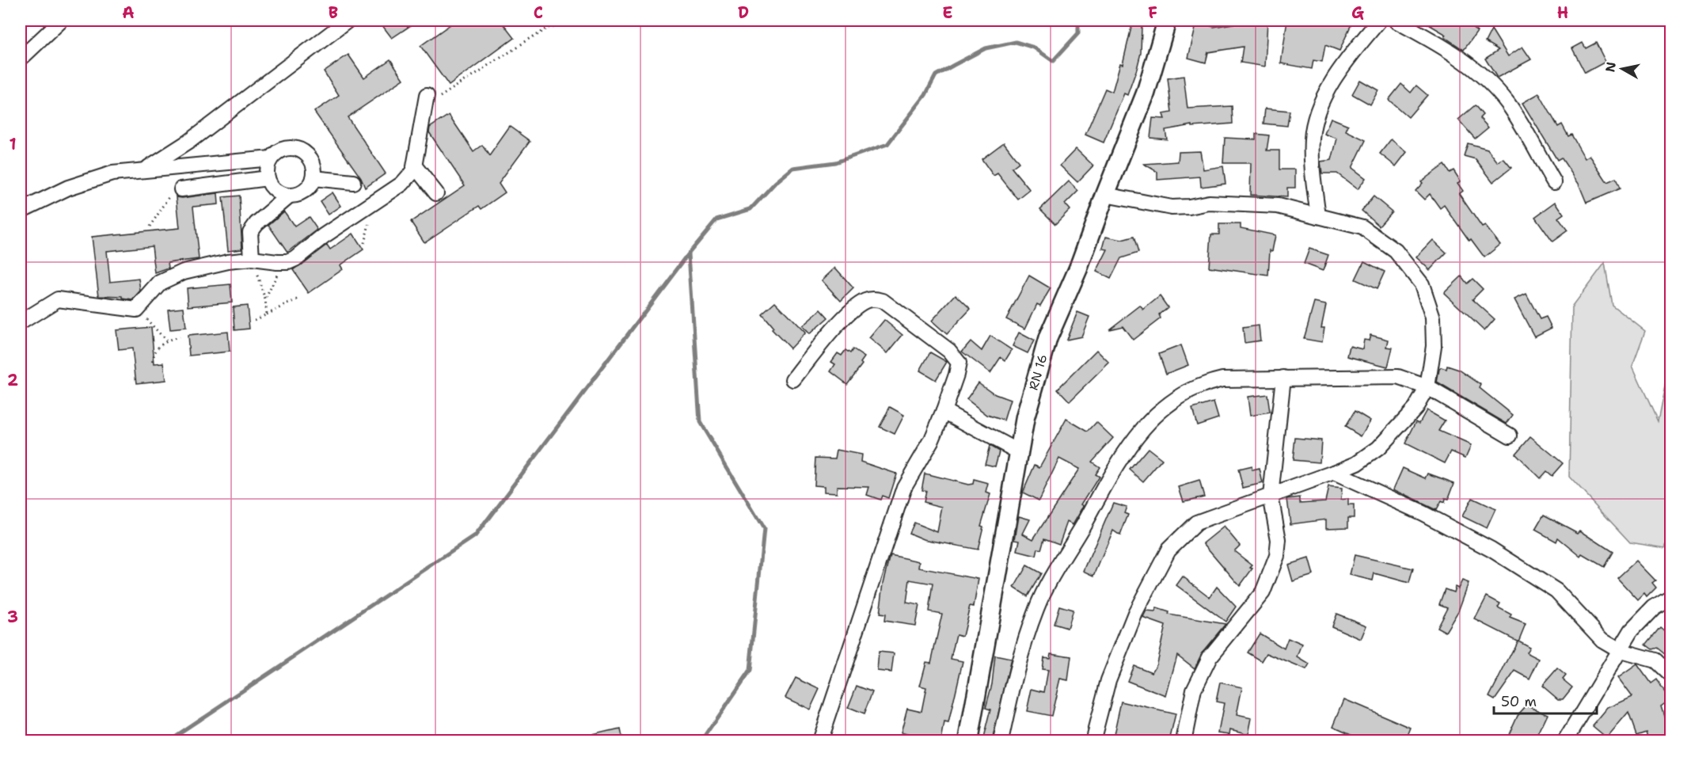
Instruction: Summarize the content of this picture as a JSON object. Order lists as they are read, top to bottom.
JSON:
{
  "streets": {
    "main road": ["RN 16"]
  },
  "scale_bar": "50 m",
  "north": "left",
  "grid": {
    "columns": [
      "A",
      "B",
      "C",
      "D",
      "E",
      "F",
      "G",
      "H"
    ],
    "rows": ["1", "2", "3"]
  }
}
